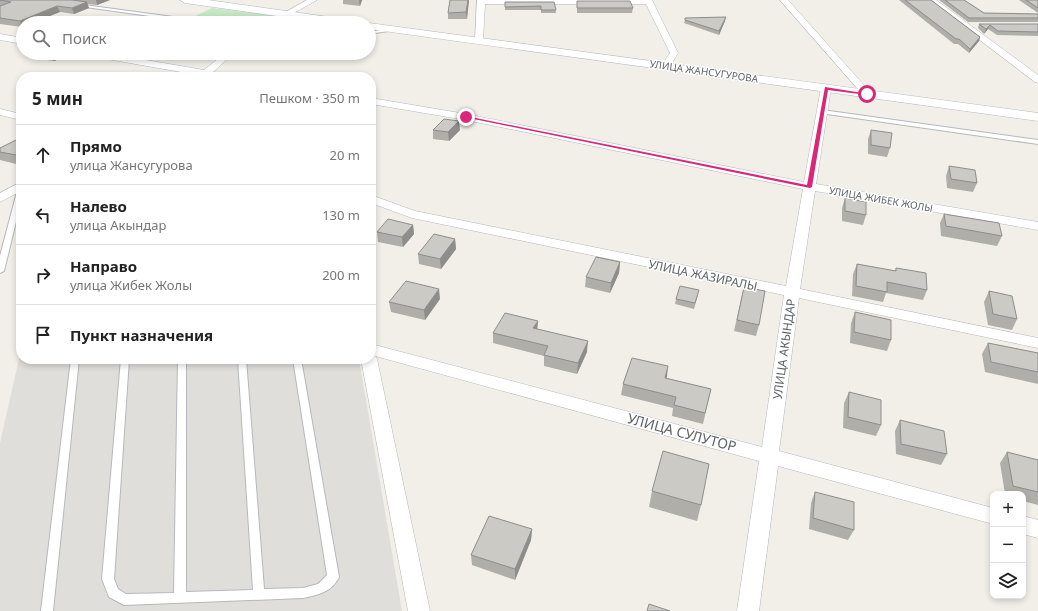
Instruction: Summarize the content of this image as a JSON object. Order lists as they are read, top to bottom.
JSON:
{
  "streets": {
    "main road": ["УЛИЦА ЖАНСУГУРОВА"],
    "street": [
      "УЛИЦА ЖИБЕК ЖОЛЫ",
      "УЛИЦА ЖАЗИРАЛЫ",
      "УЛИЦА АКЫНДАР",
      "УЛИЦА СУЛУТОР"
    ]
  },
  "crossings": [
    ["УЛИЦА ЖАНСУГУРОВА", "УЛИЦА АКЫНДАР"],
    ["УЛИЦА ЖИБЕК ЖОЛЫ", "УЛИЦА АКЫНДАР"],
    ["УЛИЦА ЖАЗИРАЛЫ", "УЛИЦА АКЫНДАР"],
    ["УЛИЦА АКЫНДАР", "УЛИЦА СУЛУТОР"]
  ],
  "page": {
    "search": "Поиск",
    "heading": ["5 мин", "Пешком · 350 m"],
    "list": [
      ["Прямо", "улица Жансугурова", "20 m"],
      ["Налево", "улица Акындар", "130 m"],
      ["Направо", "улица Жибек Жолы", "200 m"],
      "Пункт назначения"
    ],
    "map_buttons": ["+", "−"]
  }
}
